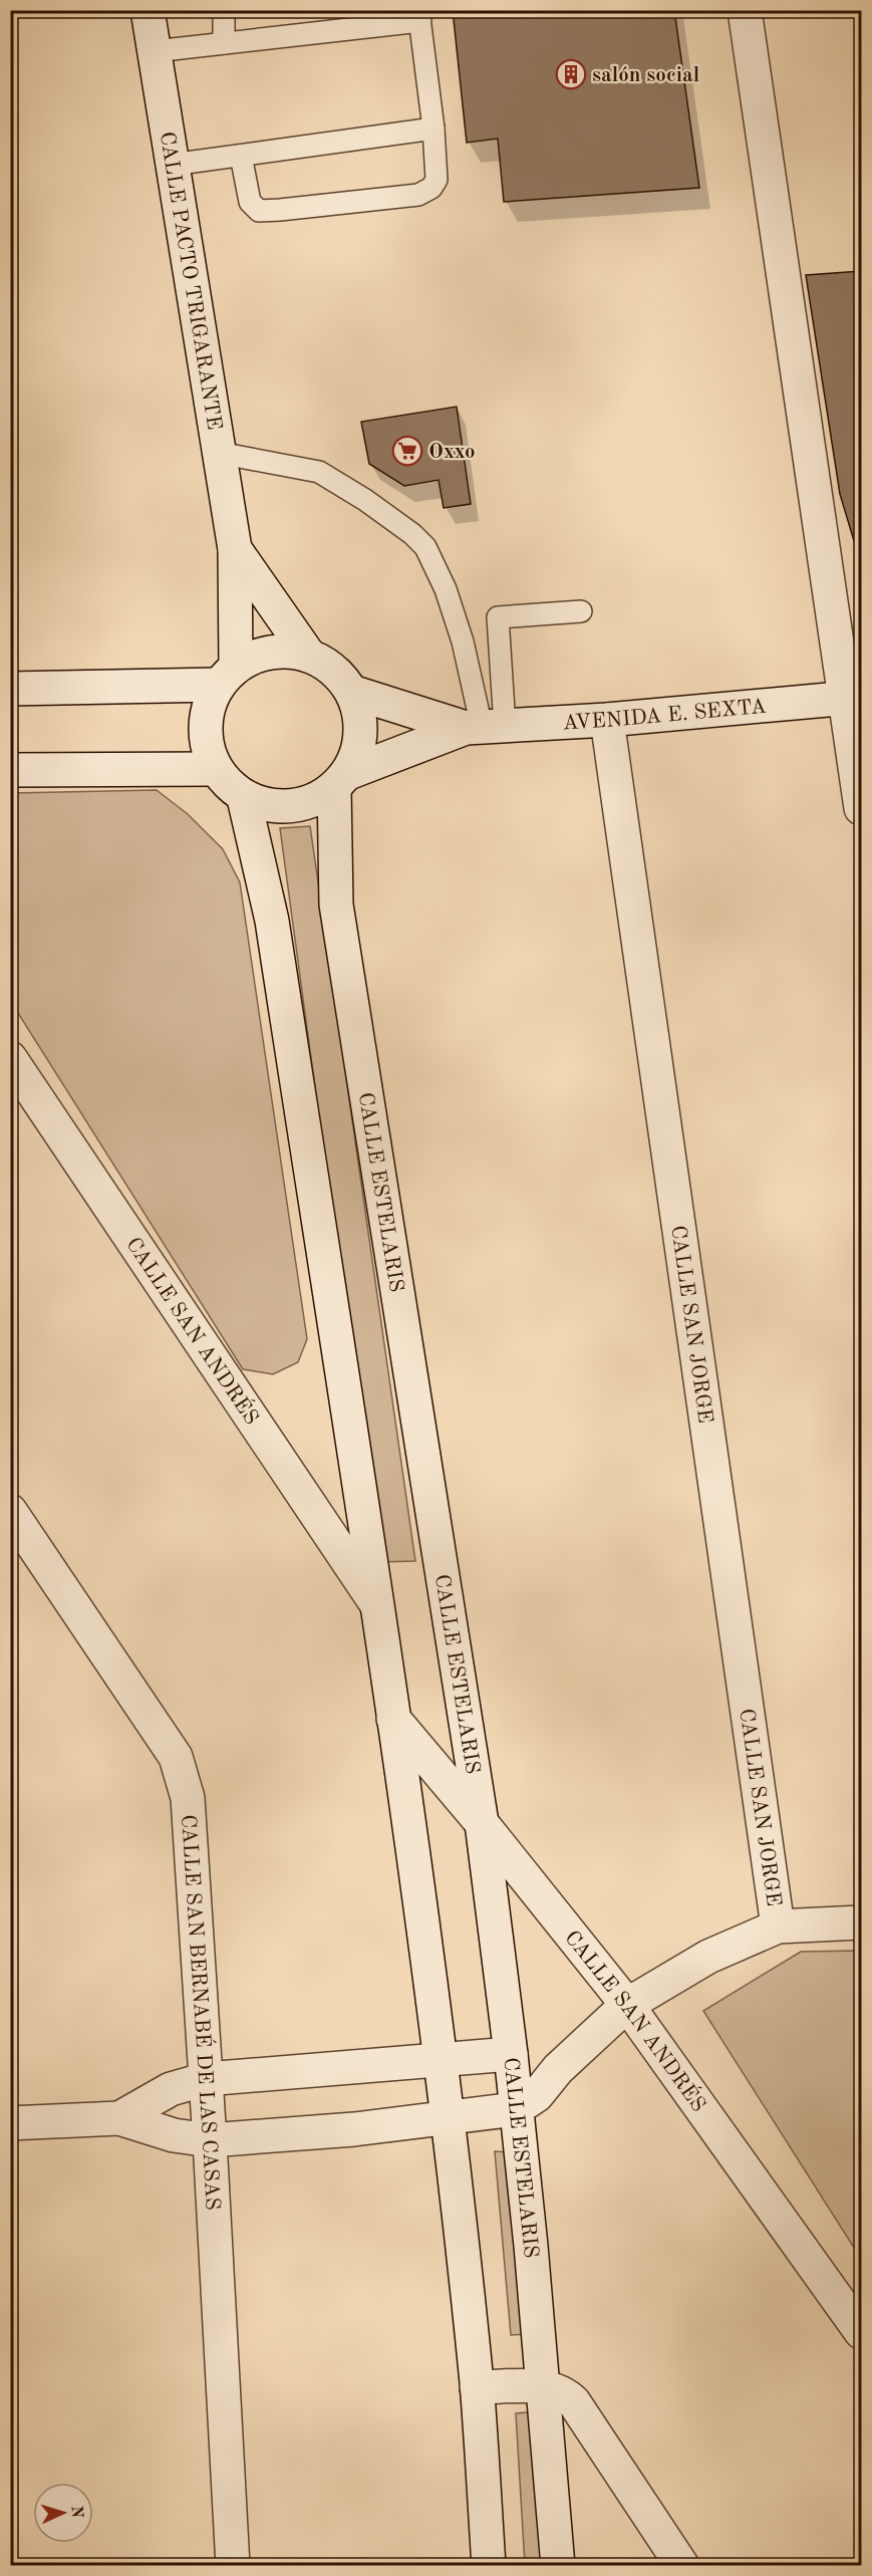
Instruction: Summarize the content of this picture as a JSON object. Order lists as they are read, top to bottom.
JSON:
{
  "streets": {
    "street": [
      "CALLE PACTO TRIGARANTE",
      "AVENIDA E. SEXTA",
      "CALLE ESTELARIS",
      "CALLE SAN JORGE",
      "CALLE SAN ANDRÉS",
      "CALLE SAN BERNABÉ DE LAS CASAS"
    ]
  },
  "crossings": [
    ["CALLE PACTO TRIGARANTE", "AVENIDA E. SEXTA"],
    ["CALLE PACTO TRIGARANTE", "CALLE ESTELARIS"],
    ["AVENIDA E. SEXTA", "CALLE ESTELARIS"],
    ["AVENIDA E. SEXTA", "CALLE SAN JORGE"],
    ["CALLE ESTELARIS", "CALLE SAN ANDRÉS"]
  ],
  "places": {
    "building": ["salón social"],
    "supermarket": ["Oxxo"]
  },
  "north": "right"
}
